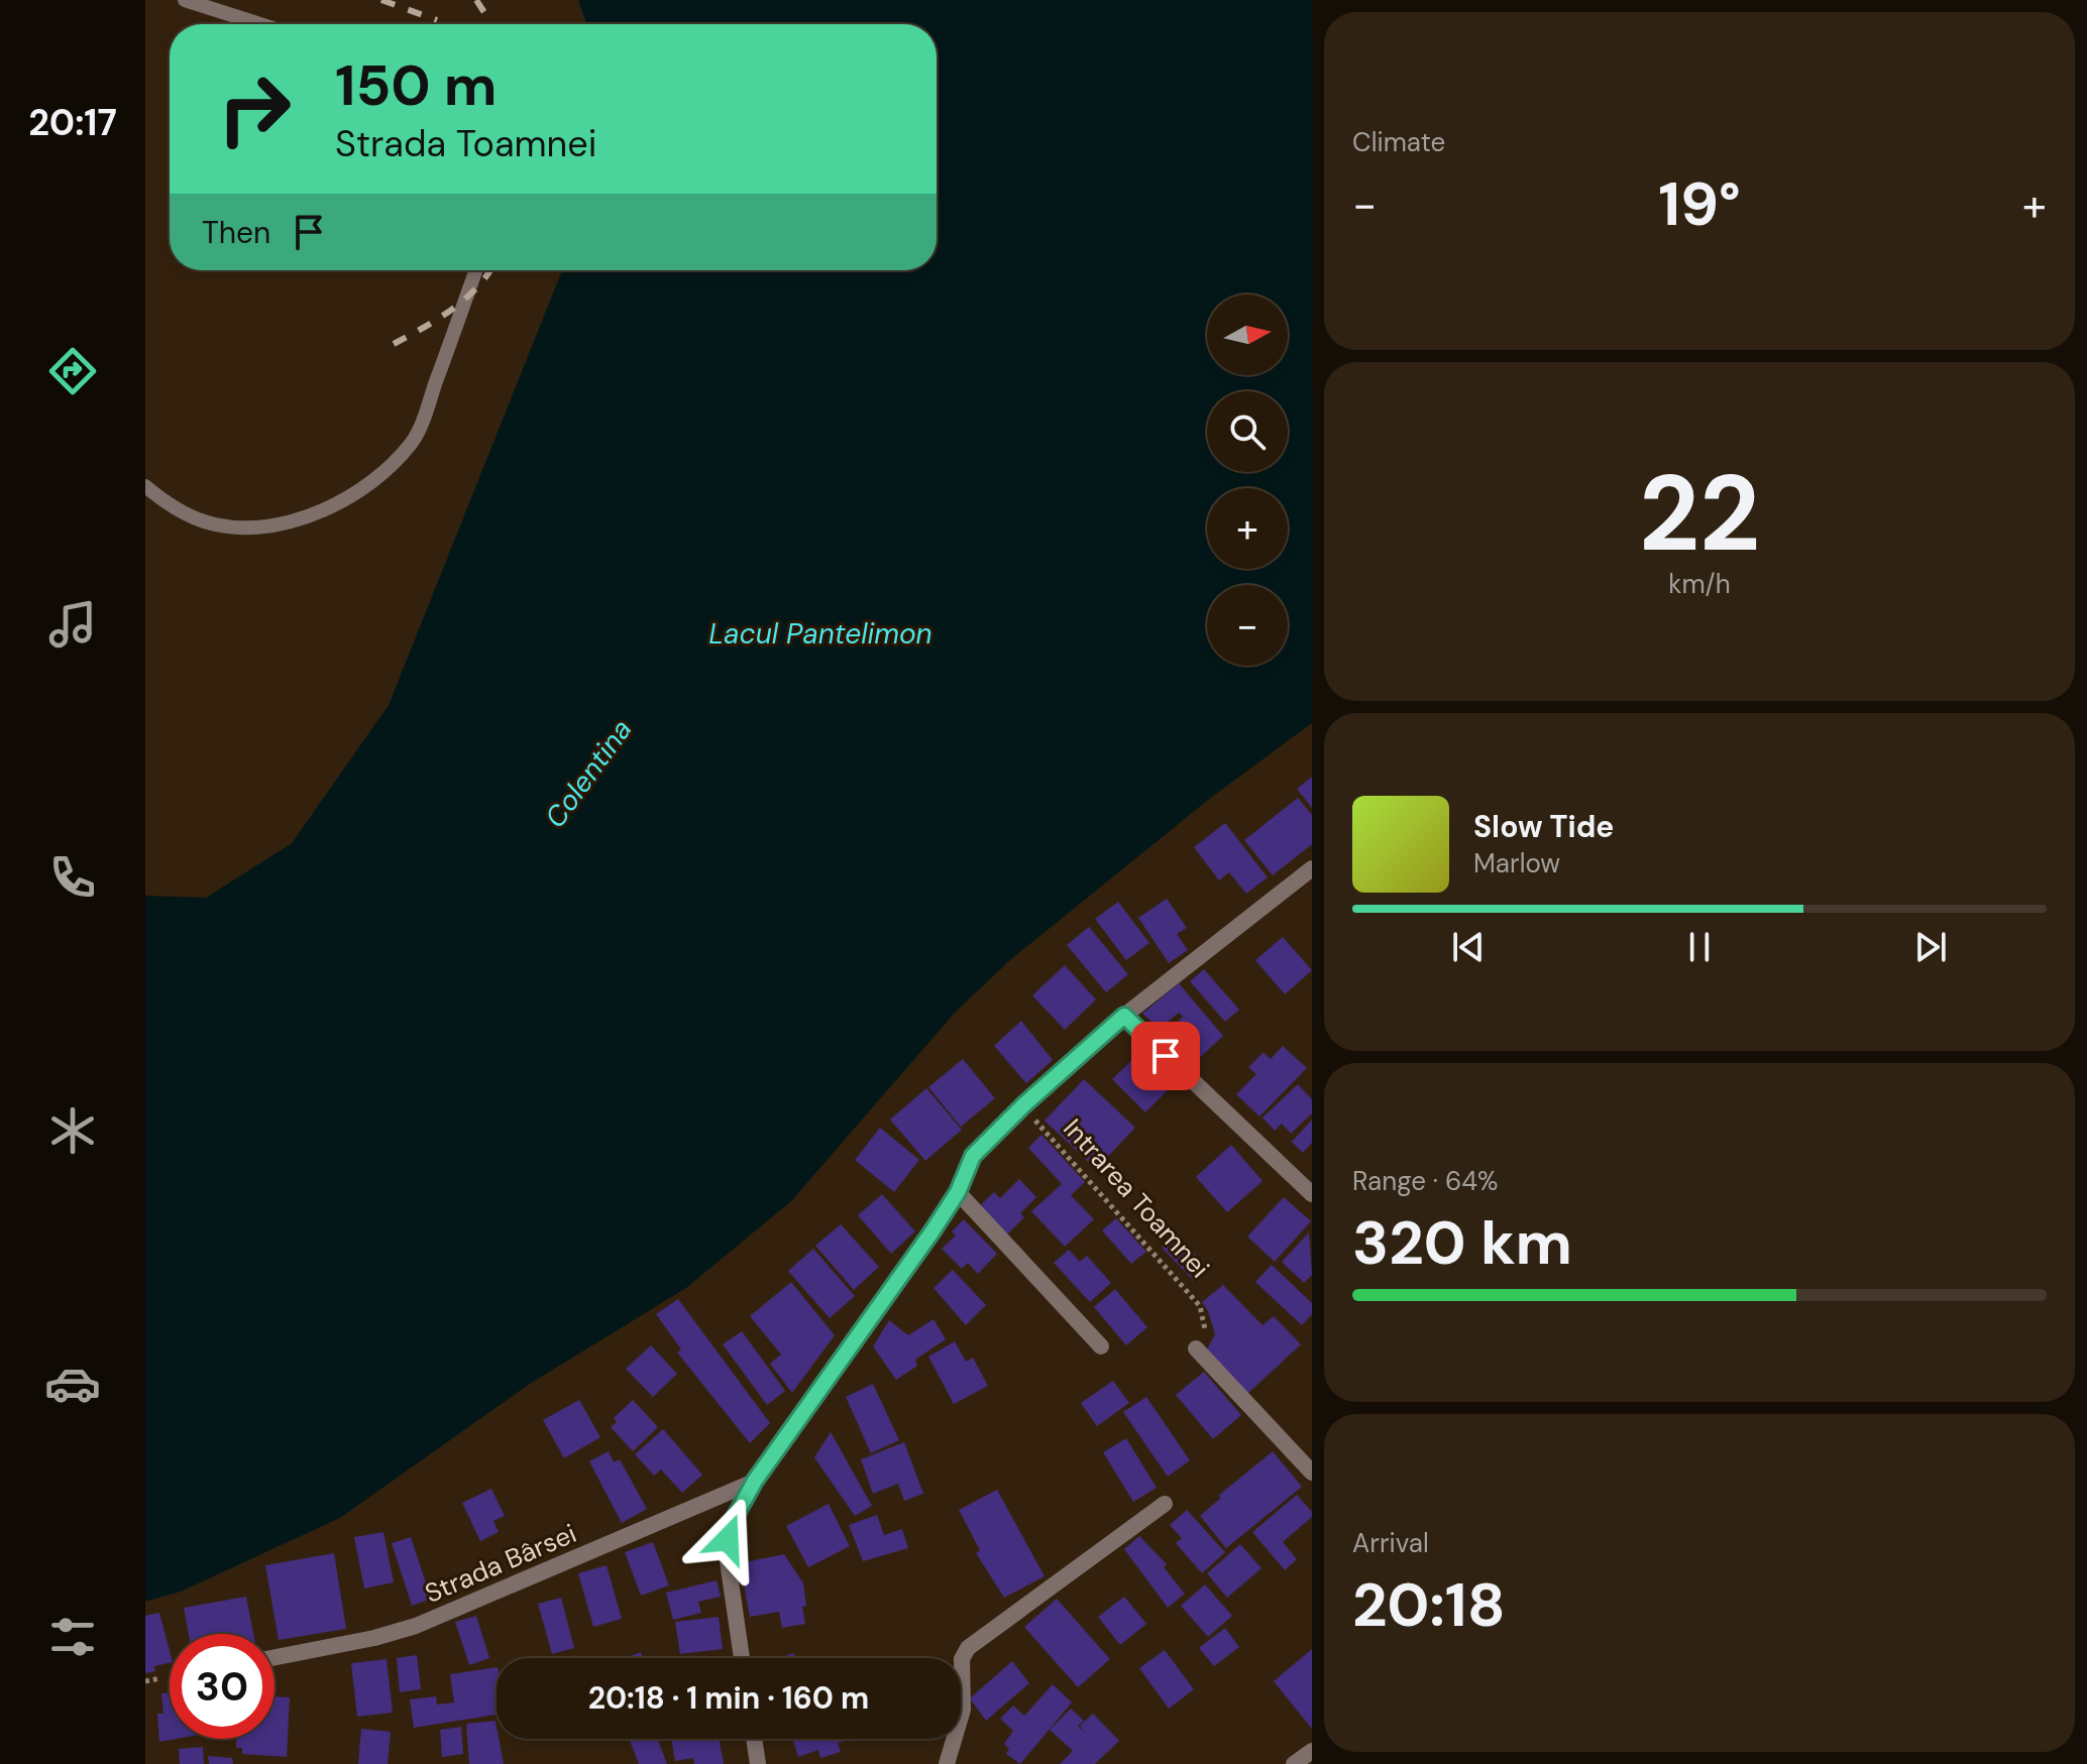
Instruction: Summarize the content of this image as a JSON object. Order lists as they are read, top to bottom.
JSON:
{
  "streets": {
    "street": ["Strada Bârsei"],
    "path": ["Intrarea Toamnei"]
  },
  "water": ["Lacul Pantelimon", "Colentina"],
  "north": "right",
  "page": {
    "tabs": "20:17",
    "tile": [
      "Climate",
      ["22", "km/h"],
      ["Range · 64%", "320 km"],
      ["Arrival", "20:18"]
    ],
    "turn": ["150 m", "Strada Toamnei"],
    "heat": ["−", "19°", "+"],
    "then": "Then",
    "map_buttons": ["+", "−"],
    "song": ["Slow Tide", "Marlow"],
    "limit": "30",
    "trip": "20:18 · 1 min · 160 m"
  }
}
